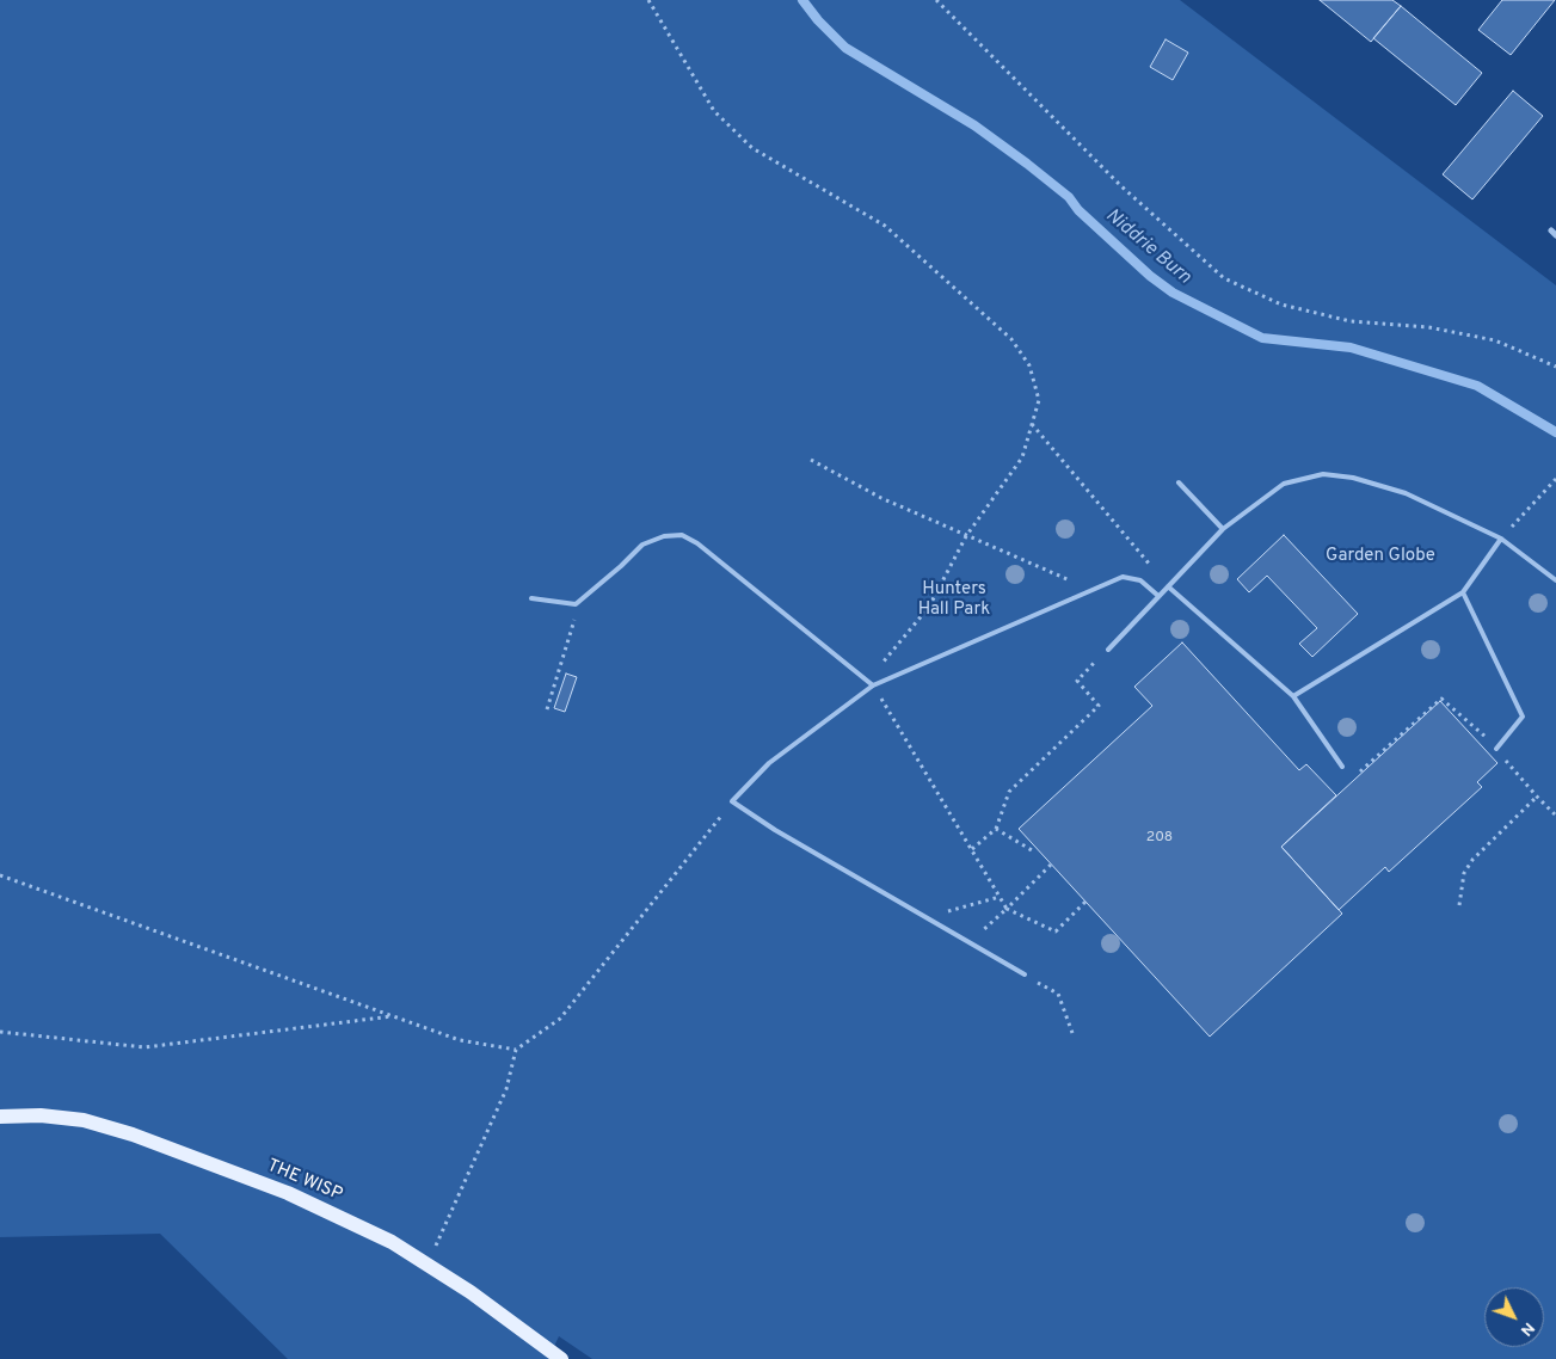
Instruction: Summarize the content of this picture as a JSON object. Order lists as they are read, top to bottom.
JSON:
{
  "streets": {
    "main road": ["THE WISP"]
  },
  "water": ["Niddrie Burn"],
  "parks": ["Garden Globe", "Hunters Hall Park"],
  "house_numbers": ["208"],
  "north": "bottom right"
}
